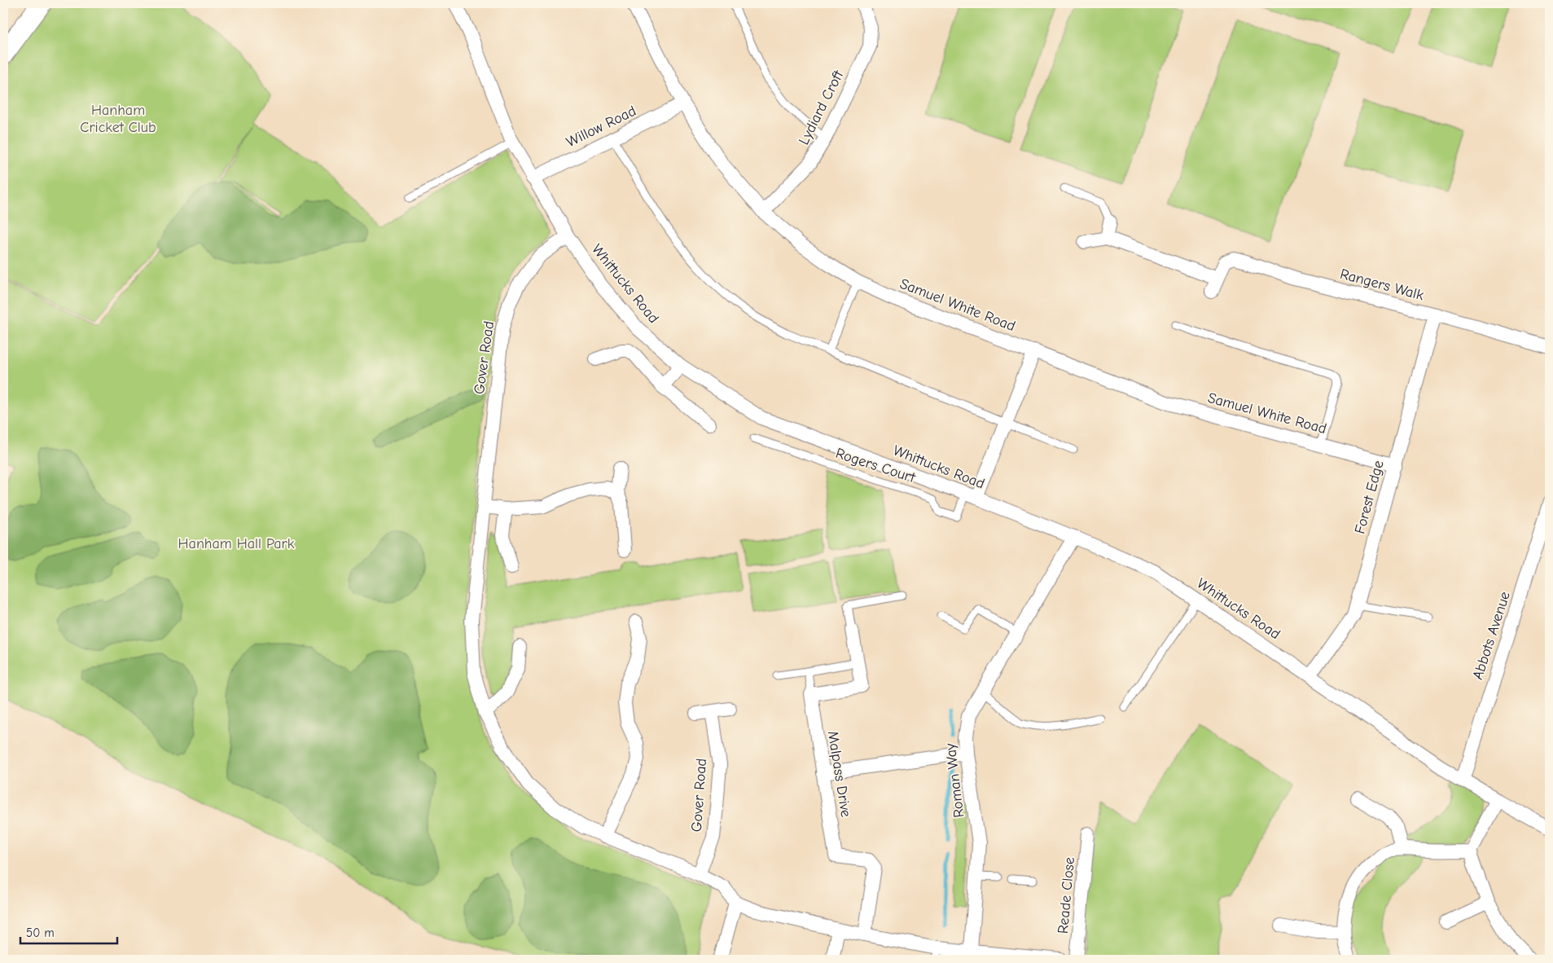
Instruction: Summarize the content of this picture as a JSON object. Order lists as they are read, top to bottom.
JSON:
{
  "streets": {
    "street": [
      "Lydiard Croft",
      "Willow Road",
      "Whittucks Road",
      "Rangers Walk",
      "Samuel White Road",
      "Gover Road",
      "Forest Edge",
      "Abbots Avenue",
      "Malpass Drive",
      "Roman Way",
      "Reade Close"
    ],
    "lane": ["Rogers Court"]
  },
  "crossings": [
    ["Lydiard Croft", "Samuel White Road"],
    ["Willow Road", "Whittucks Road"],
    ["Willow Road", "Samuel White Road"],
    ["Whittucks Road", "Gover Road"],
    ["Whittucks Road", "Rogers Court"],
    ["Whittucks Road", "Forest Edge"],
    ["Whittucks Road", "Abbots Avenue"],
    ["Whittucks Road", "Roman Way"],
    ["Rangers Walk", "Forest Edge"],
    ["Samuel White Road", "Forest Edge"]
  ],
  "parks": ["Hanham Cricket Club", "Hanham Hall Park"],
  "scale_bar": "50 m"
}
